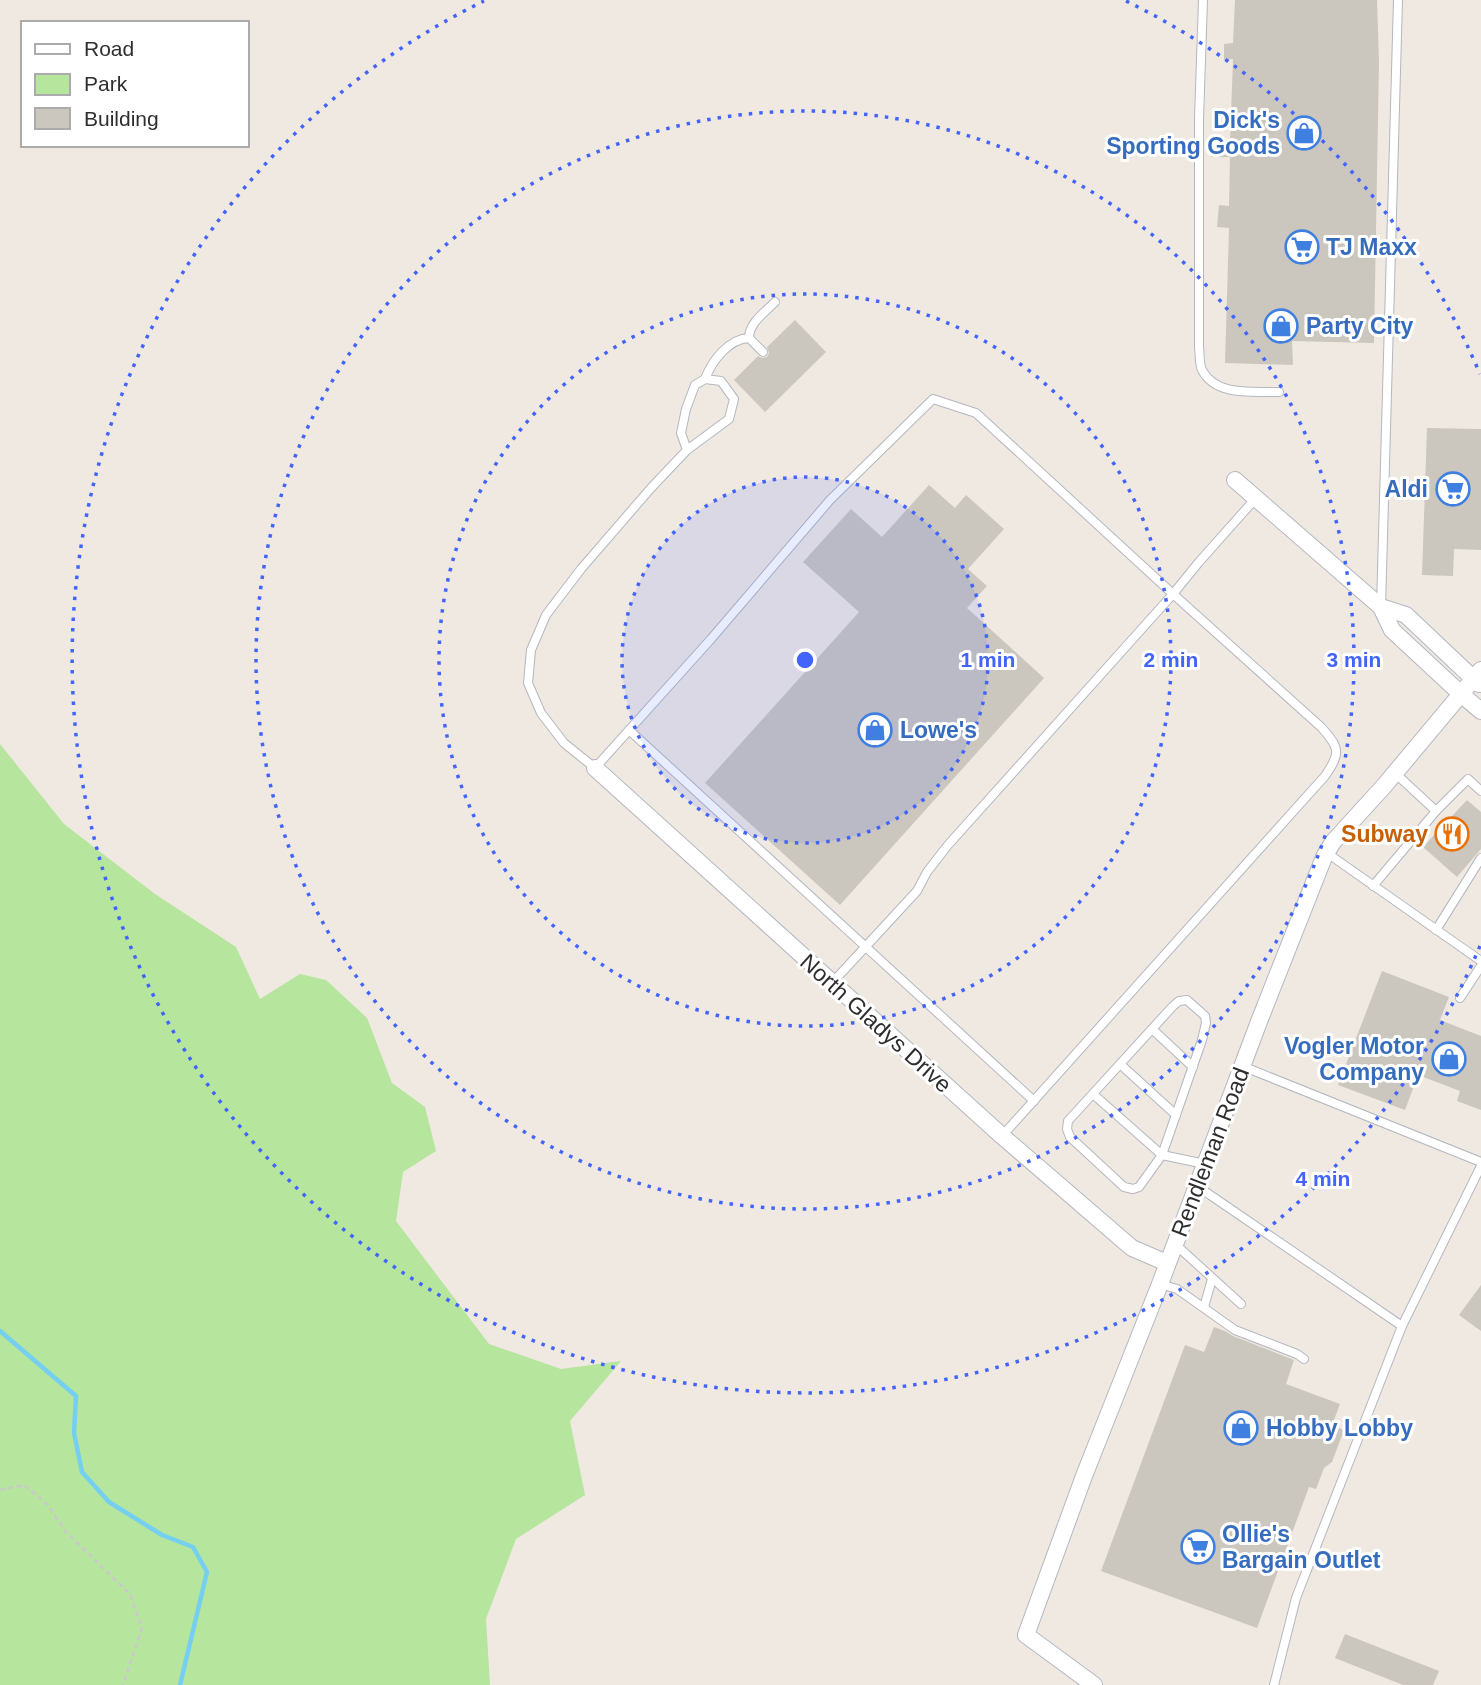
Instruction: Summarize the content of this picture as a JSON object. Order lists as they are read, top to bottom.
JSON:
{
  "streets": {
    "street": ["North Gladys Drive", "Rendleman Road"]
  },
  "crossings": [
    ["North Gladys Drive", "Rendleman Road"]
  ],
  "places": {
    "shop": [
      "Dick's Sporting Goods",
      "Party City",
      "Lowe's",
      "Vogler Motor Company",
      "Hobby Lobby"
    ],
    "supermarket": ["TJ Maxx", "Aldi", "Ollie's Bargain Outlet"],
    "restaurant": ["Subway"]
  },
  "legend": ["Road", "Park", "Building"],
  "rings": [
    "1 min",
    "2 min",
    "3 min",
    "4 min"
  ]
}
